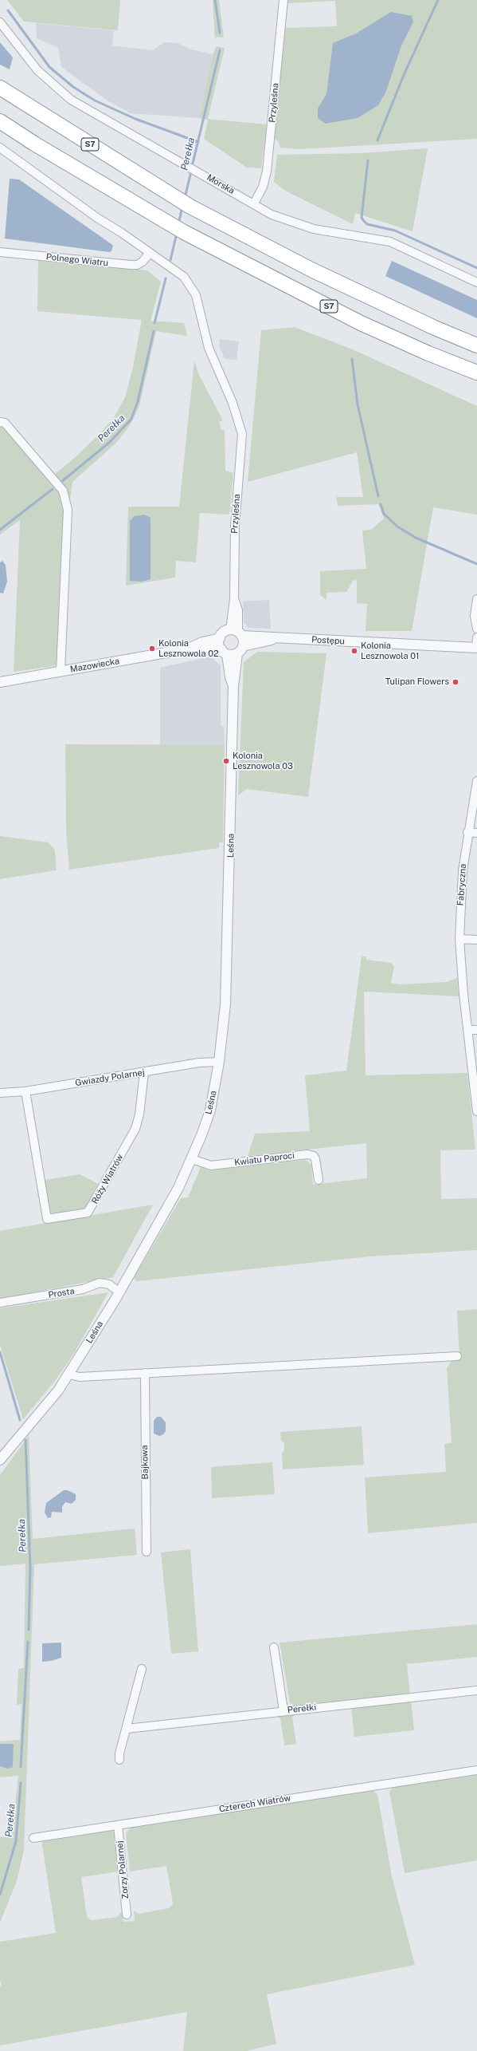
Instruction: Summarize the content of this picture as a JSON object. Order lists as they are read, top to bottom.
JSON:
{
  "streets": {
    "highway": ["S7"],
    "street": [
      "Przyleśna",
      "Morska",
      "Polnego Wiatru",
      "Postępu",
      "Mazowiecka",
      "Leśna",
      "Fabryczna",
      "Gwiazdy Polarnej",
      "Kwiatu Paproci",
      "Róży Wiatrów",
      "Prosta",
      "Bajkowa",
      "Perełki",
      "Czterech Wiatrów",
      "Zorzy Polarnej"
    ]
  },
  "crossings": [
    ["Przyleśna", "Morska"],
    ["Przyleśna", "Polnego Wiatru"],
    ["Przyleśna", "Postępu"],
    ["Przyleśna", "Leśna"],
    ["Postępu", "Mazowiecka"],
    ["Postępu", "Leśna"],
    ["Mazowiecka", "Leśna"],
    ["Leśna", "Gwiazdy Polarnej"],
    ["Leśna", "Kwiatu Paproci"],
    ["Leśna", "Prosta"],
    ["Gwiazdy Polarnej", "Róży Wiatrów"],
    ["Czterech Wiatrów", "Zorzy Polarnej"]
  ],
  "water": ["Perełka"],
  "places": [
    "Kolonia Lesznowola 02",
    "Kolonia Lesznowola 01",
    "Tulipan Flowers",
    "Kolonia Lesznowola 03"
  ]
}
